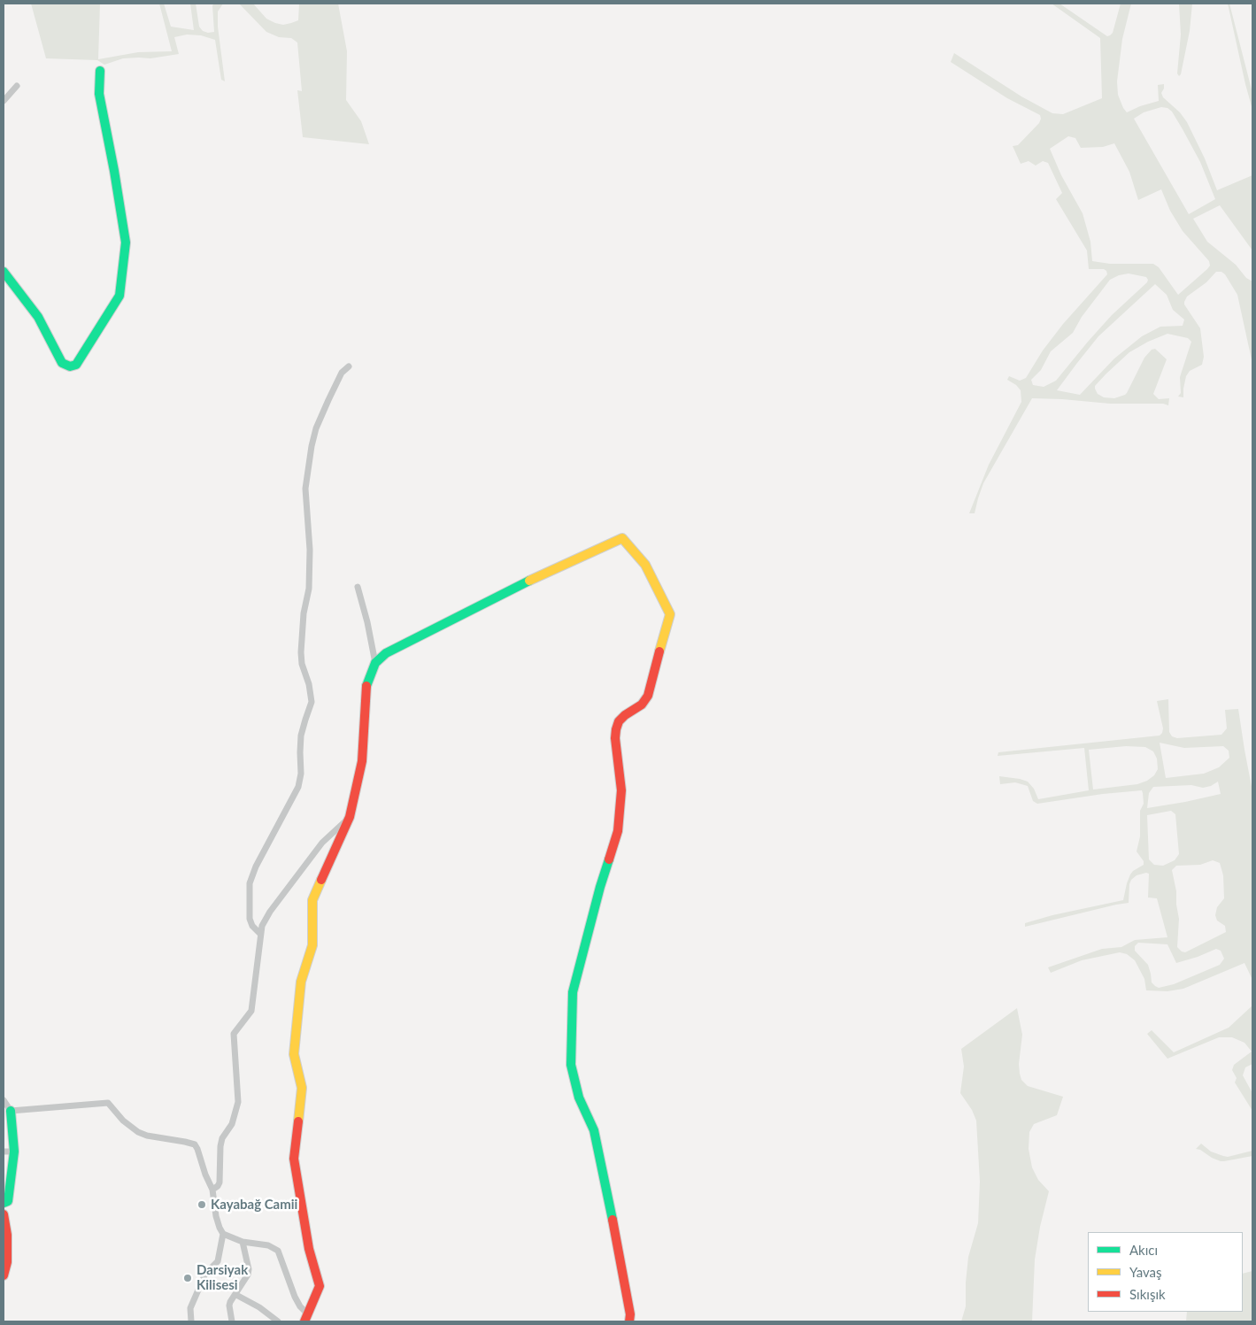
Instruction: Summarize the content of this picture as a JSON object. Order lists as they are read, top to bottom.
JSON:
{
  "places": ["Kayabağ Camii", "Darsiyak Kilisesi"],
  "legend": ["Akıcı", "Yavaş", "Sıkışık"]
}
